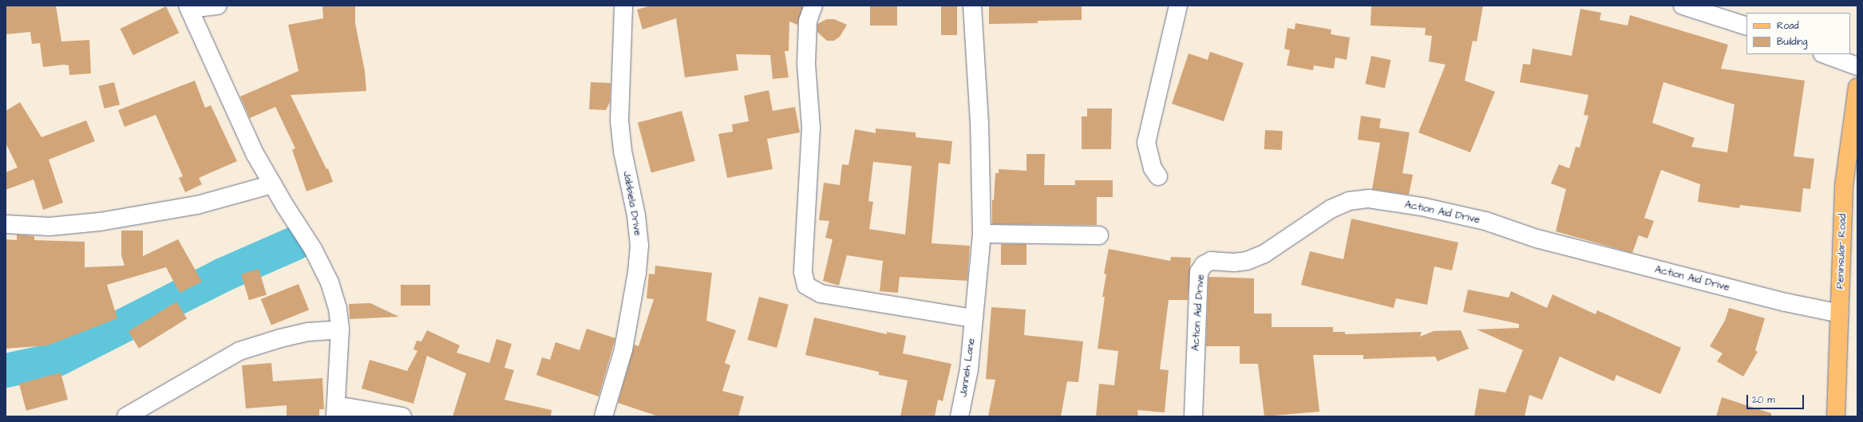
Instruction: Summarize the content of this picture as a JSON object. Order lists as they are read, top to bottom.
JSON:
{
  "streets": {
    "main road": ["Peninsular Road"],
    "street": ["Jabbiela Drive", "Action Aid Drive", "Janneh Lane"]
  },
  "crossings": [
    ["Action Aid Drive", "Peninsular Road"]
  ],
  "legend": ["Road", "Building"],
  "scale_bar": "20 m"
}
